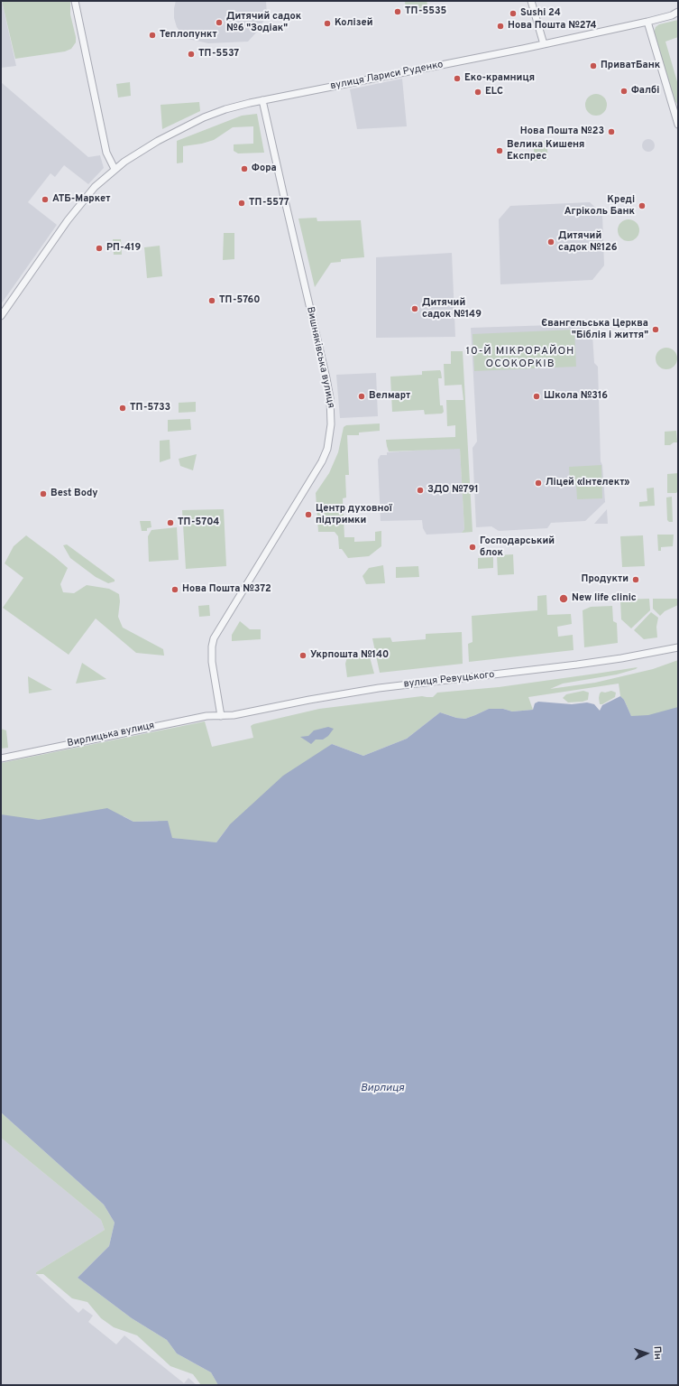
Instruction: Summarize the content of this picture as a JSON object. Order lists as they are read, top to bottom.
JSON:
{
  "streets": {
    "street": [
      "вулиця Лариси Руденко",
      "Вишняківська вулиця",
      "вулиця Ревуцького",
      "Вирлицька вулиця"
    ]
  },
  "crossings": [
    ["вулиця Лариси Руденко", "Вишняківська вулиця"],
    ["Вишняківська вулиця", "вулиця Ревуцького"],
    ["Вишняківська вулиця", "Вирлицька вулиця"],
    ["вулиця Ревуцького", "Вирлицька вулиця"]
  ],
  "districts": ["10-Й МІКРОРАЙОН ОСОКОРКІВ"],
  "water": ["Вирлиця"],
  "places": [
    "ТП-5535",
    "Sushi 24",
    "Дитячий садок №6 \"Зодіак\"",
    "Колізей",
    "Нова Пошта №274",
    "Теплопункт",
    "ТП-5537",
    "ПриватБанк",
    "Еко-крамниця",
    "Фалбі",
    "ELC",
    "Нова Пошта №23",
    "Велика Кишеня Експрес",
    "Фора",
    "АТБ-Маркет",
    "ТП-5577",
    "Креді Агріколь Банк",
    "Дитячий садок №126",
    "РП-419",
    "ТП-5760",
    "Дитячий садок №149",
    "Євангельська Церква \"Біблія і життя\"",
    "Велмарт",
    "Школа №316",
    "ТП-5733",
    "Ліцей «Інтелект»",
    "ЗДО №791",
    "Best Body",
    "Центр духовної підтримки",
    "ТП-5704",
    "Господарський блок",
    "Продукти",
    "Нова Пошта №372",
    "New life clinic",
    "Укрпошта №140"
  ],
  "north": "right"
}
